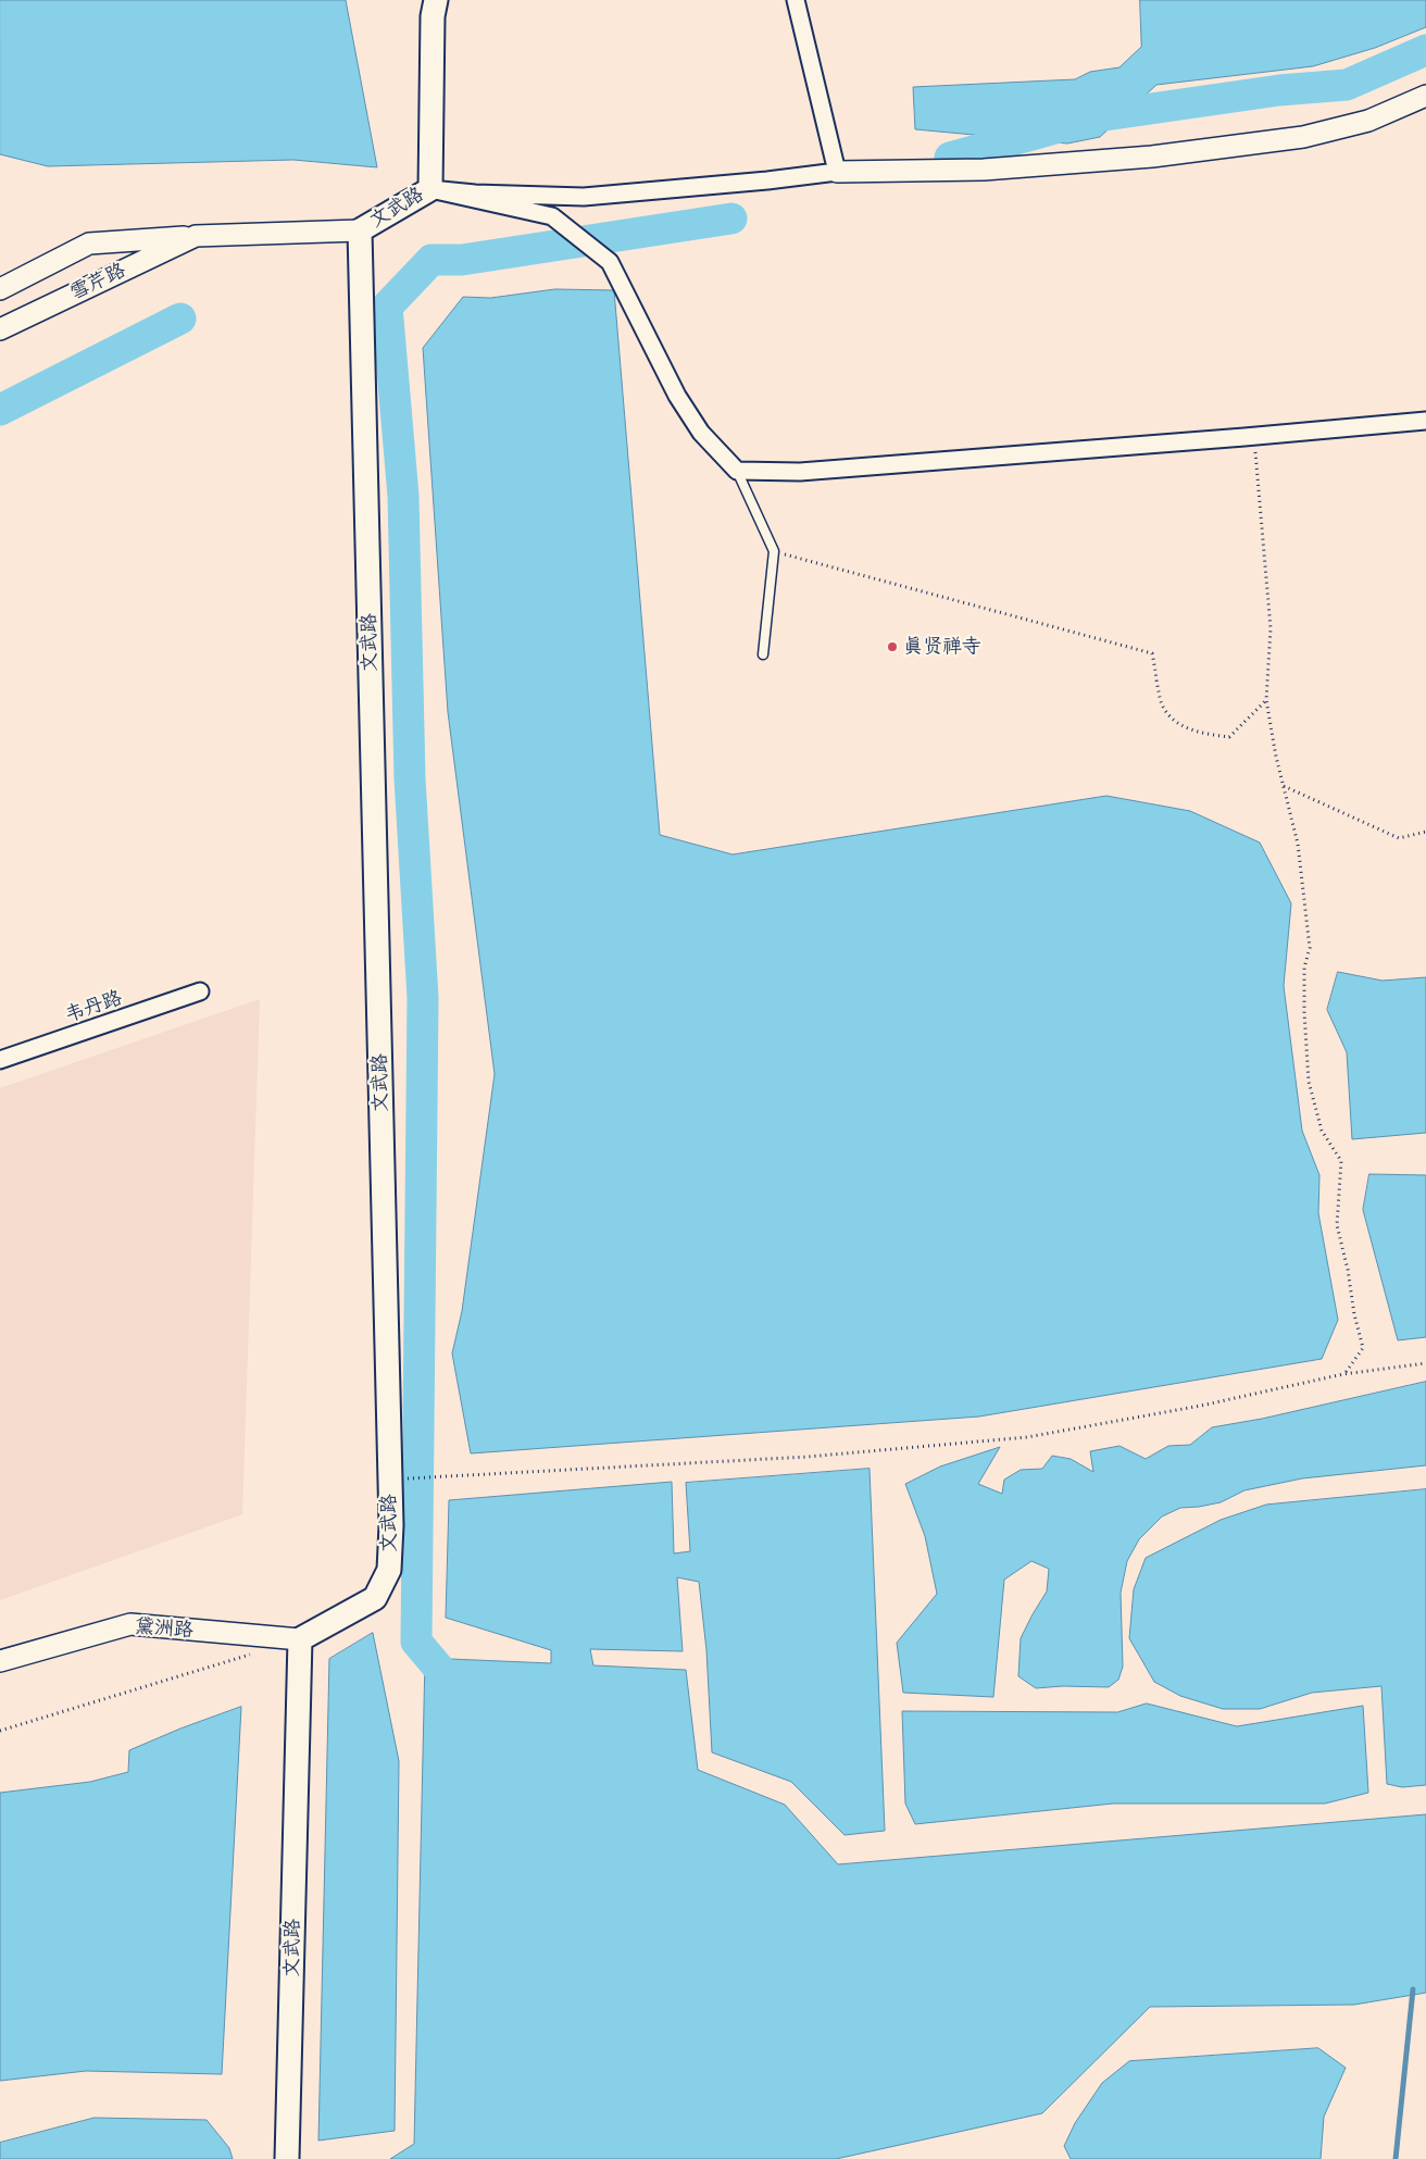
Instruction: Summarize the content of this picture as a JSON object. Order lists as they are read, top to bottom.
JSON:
{
  "streets": {
    "main road": ["文武路"],
    "street": ["雪芹路", "韦丹路", "黛洲路"]
  },
  "crossings": [
    ["文武路", "雪芹路"],
    ["文武路", "黛洲路"]
  ],
  "places": ["真贤禅寺"]
}
